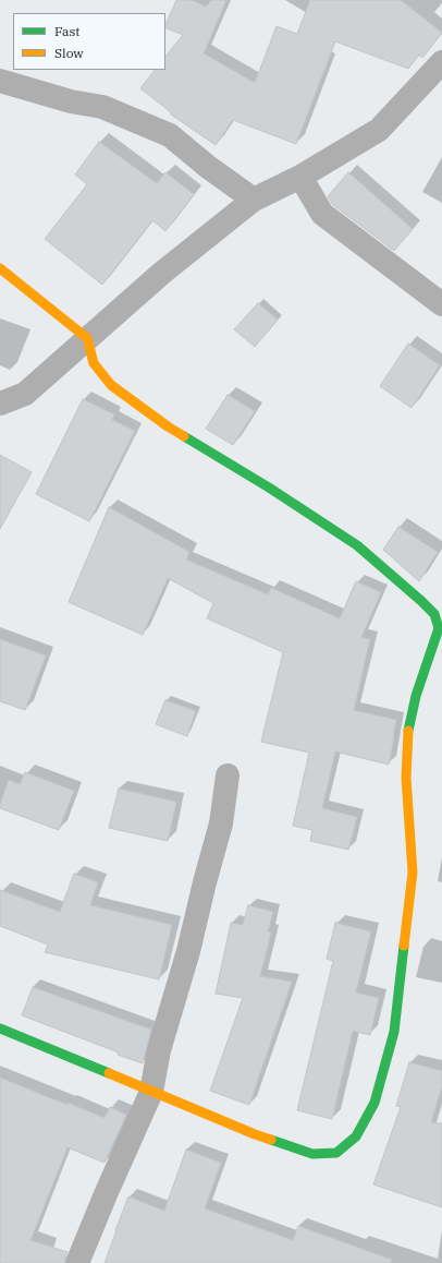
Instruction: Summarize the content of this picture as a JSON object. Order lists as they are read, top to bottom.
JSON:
{
  "legend": ["Fast", "Slow"]
}
